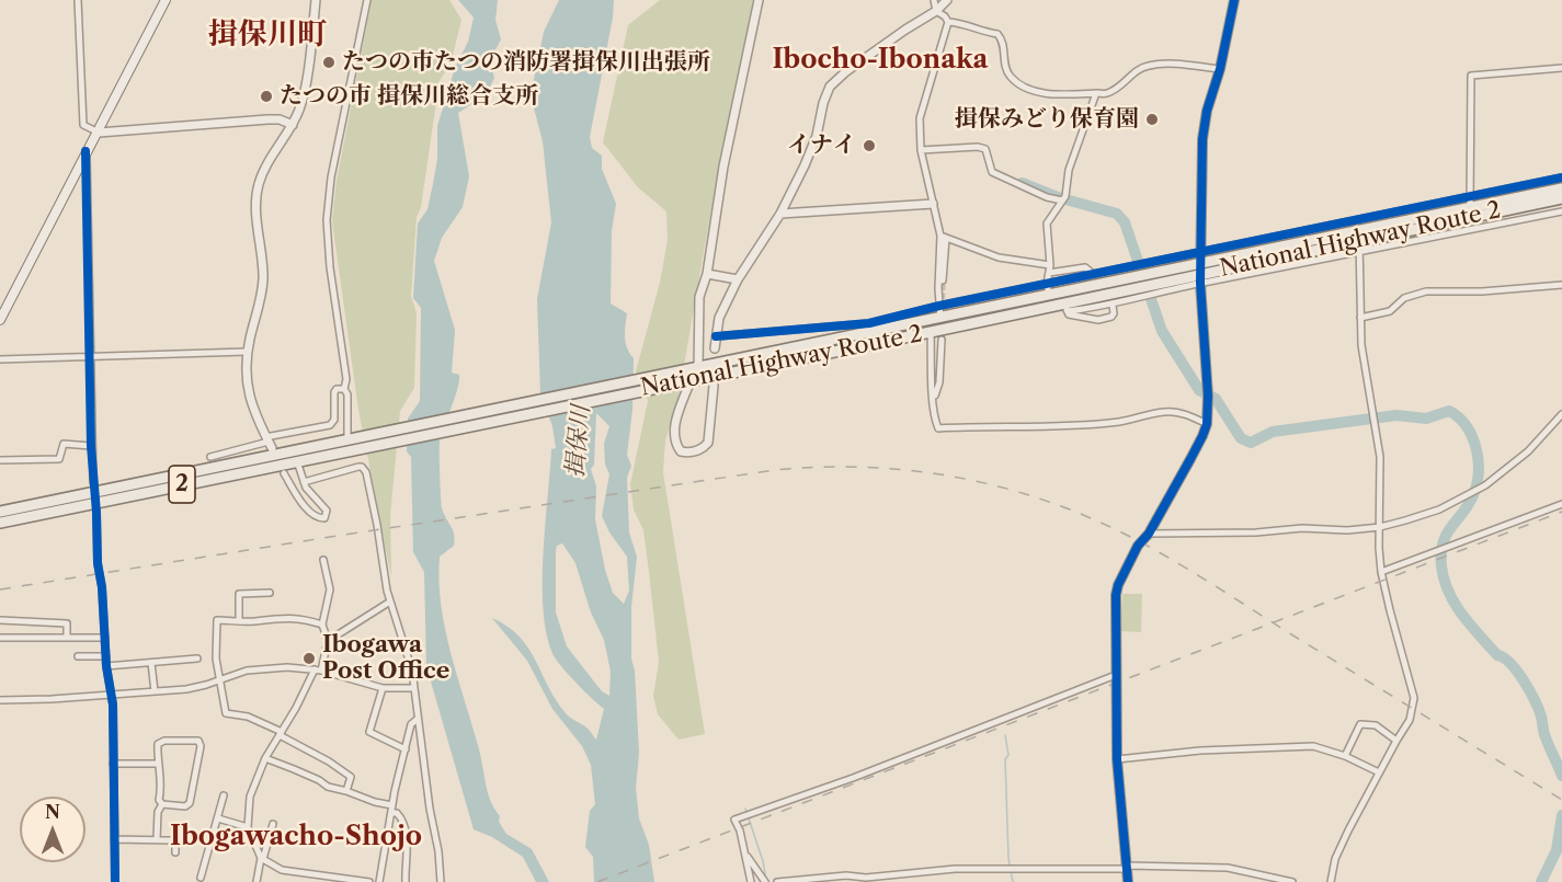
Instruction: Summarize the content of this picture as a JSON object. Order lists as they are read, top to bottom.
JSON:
{
  "streets": {
    "highway": ["National Highway Route 2", "2"]
  },
  "districts": ["揖保川町", "Ibocho-Ibonaka", "Ibogawacho-Shojo"],
  "water": ["揖保川"],
  "places": [
    "たつの市たつの消防署揖保川出張所",
    "たつの市 揖保川総合支所",
    "揖保みどり保育園",
    "イナイ",
    "Ibogawa Post Office"
  ],
  "north": "top"
}
